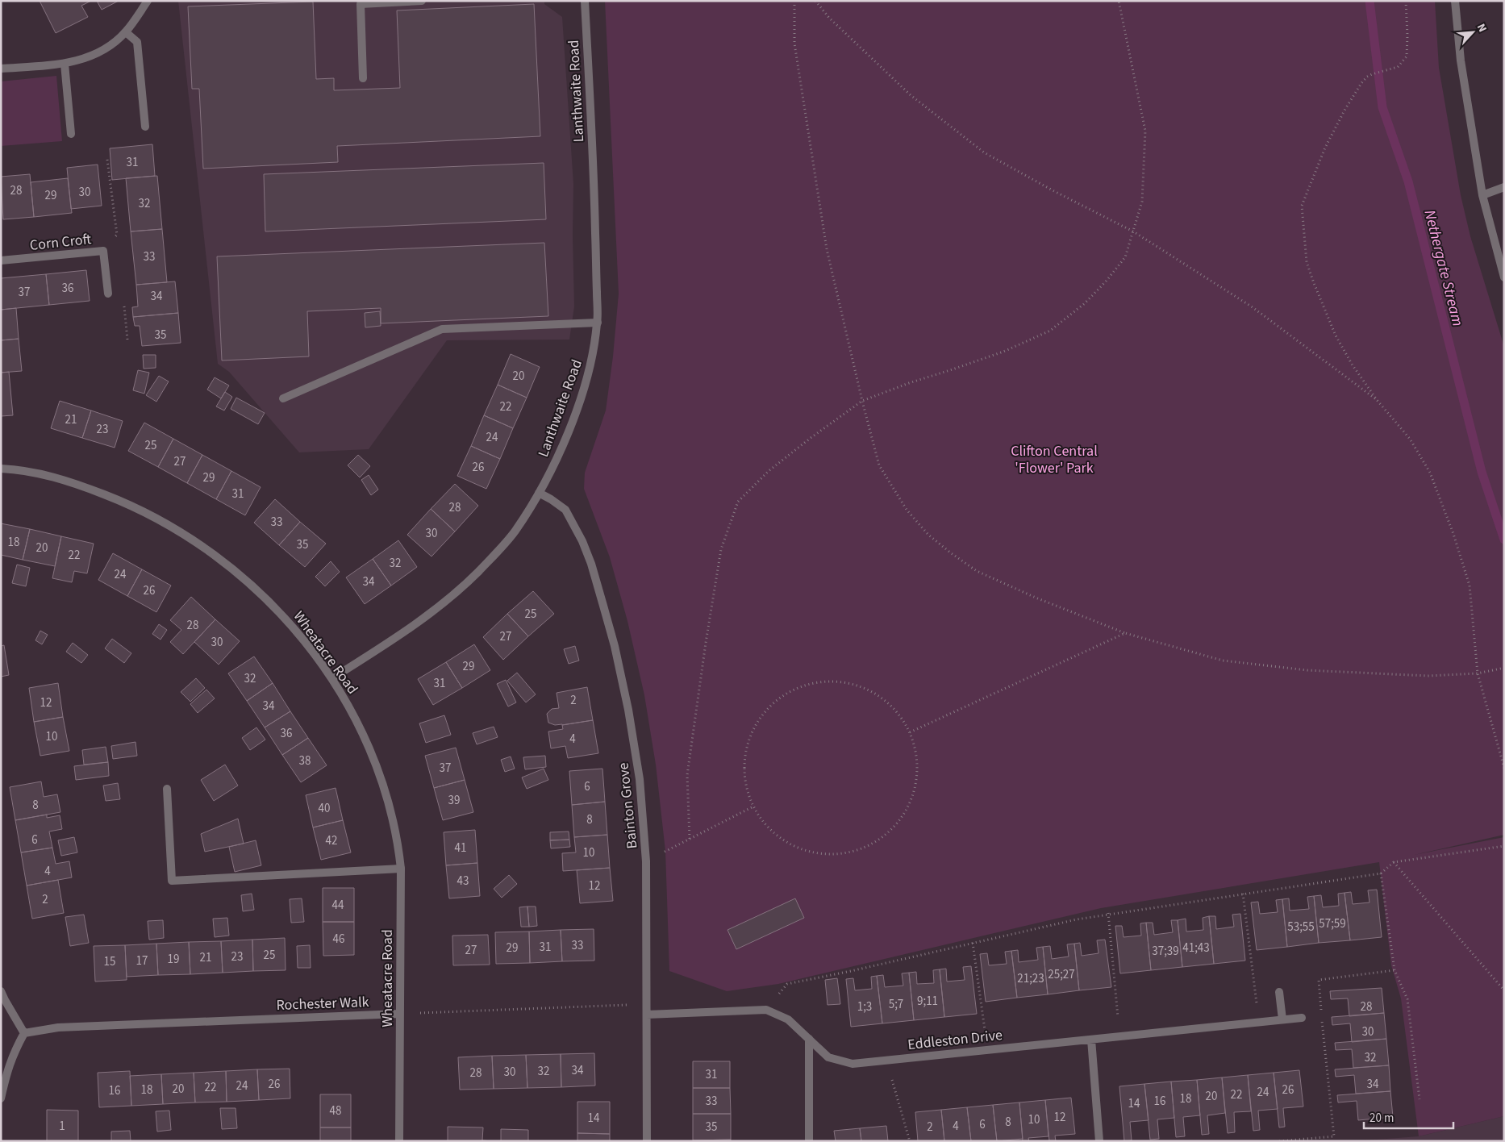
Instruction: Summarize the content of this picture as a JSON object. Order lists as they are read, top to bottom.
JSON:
{
  "streets": {
    "street": [
      "Lanthwaite Road",
      "Corn Croft",
      "Wheatacre Road",
      "Bainton Grove",
      "Rochester Walk",
      "Eddleston Drive"
    ]
  },
  "crossings": [
    ["Lanthwaite Road", "Wheatacre Road"],
    ["Lanthwaite Road", "Bainton Grove"],
    ["Wheatacre Road", "Rochester Walk"],
    ["Bainton Grove", "Eddleston Drive"]
  ],
  "water": ["Nethergate Stream"],
  "parks": ["Clifton Central 'Flower' Park"],
  "house_numbers": [
    "31",
    "28",
    "30",
    "29",
    "32",
    "33",
    "36",
    "37",
    "34",
    "35",
    "20",
    "22",
    "21",
    "23",
    "24",
    "25",
    "27",
    "26",
    "29",
    "31",
    "28",
    "33",
    "30",
    "18",
    "35",
    "20",
    "22",
    "32",
    "24",
    "34",
    "26",
    "25",
    "28",
    "27",
    "30",
    "29",
    "32",
    "31",
    "2",
    "12",
    "34",
    "36",
    "10",
    "4",
    "38",
    "37",
    "6",
    "39",
    "8",
    "40",
    "8",
    "6",
    "42",
    "41",
    "10",
    "4",
    "43",
    "12",
    "2",
    "44",
    "57;59",
    "53;55",
    "46",
    "33",
    "31",
    "29",
    "41;43",
    "27",
    "37;39",
    "25",
    "23",
    "21",
    "19",
    "17",
    "15",
    "25;27",
    "21;23",
    "9;11",
    "5;7",
    "1;3",
    "28",
    "30",
    "32",
    "34",
    "32",
    "30",
    "28",
    "31",
    "26",
    "34",
    "24",
    "22",
    "20",
    "18",
    "26",
    "16",
    "24",
    "22",
    "20",
    "18",
    "33",
    "16",
    "14",
    "48",
    "12",
    "14",
    "10",
    "8",
    "6",
    "1",
    "4",
    "35",
    "2"
  ],
  "scale_bar": "20 m",
  "north": "top right"
}
